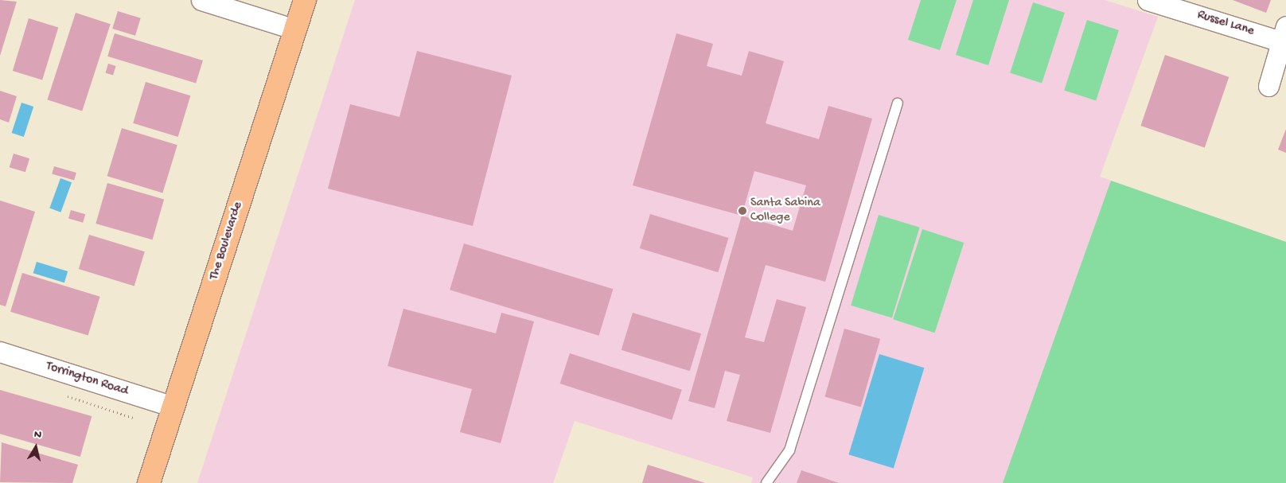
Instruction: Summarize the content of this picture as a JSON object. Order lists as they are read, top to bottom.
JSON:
{
  "streets": {
    "main road": ["The Boulevarde"],
    "street": ["Russel Lane", "Torrington Road"]
  },
  "crossings": [
    ["The Boulevarde", "Torrington Road"]
  ],
  "places": ["Santa Sabina College"],
  "north": "top"
}
